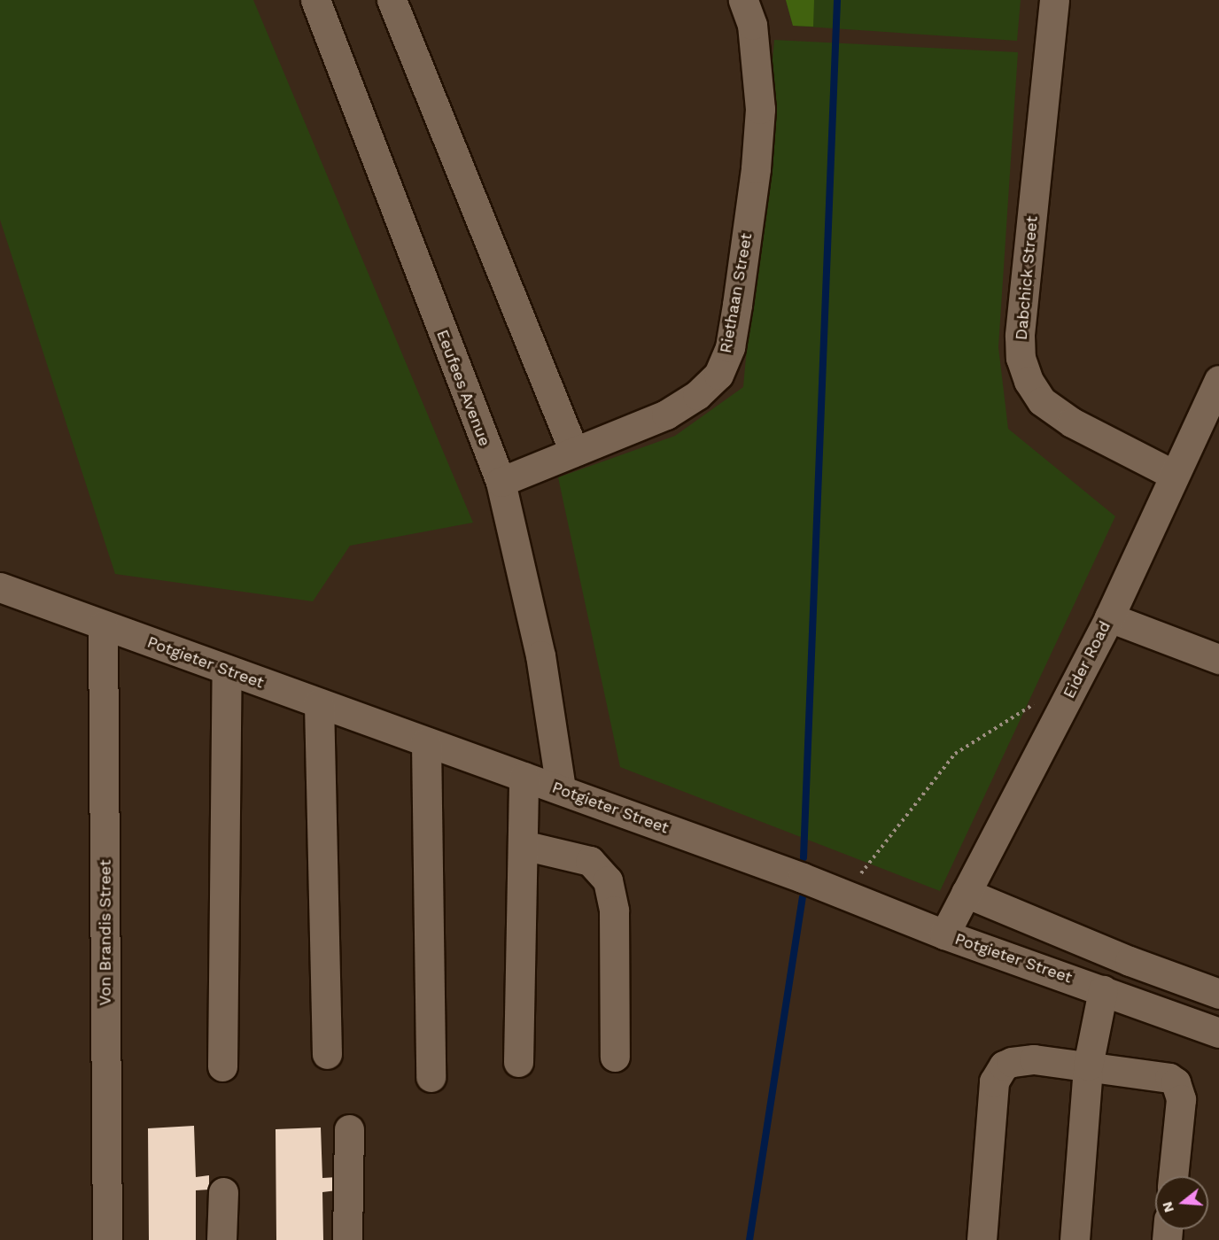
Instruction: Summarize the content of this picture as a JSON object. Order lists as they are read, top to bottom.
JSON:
{
  "streets": {
    "street": [
      "Dabchick Street",
      "Riethaan Street",
      "Eeufees Avenue",
      "Eider Road",
      "Potgieter Street",
      "Von Brandis Street"
    ]
  },
  "crossings": [
    ["Dabchick Street", "Eider Road"],
    ["Riethaan Street", "Eeufees Avenue"],
    ["Eeufees Avenue", "Potgieter Street"],
    ["Eider Road", "Potgieter Street"],
    ["Potgieter Street", "Von Brandis Street"]
  ],
  "north": "left"
}
